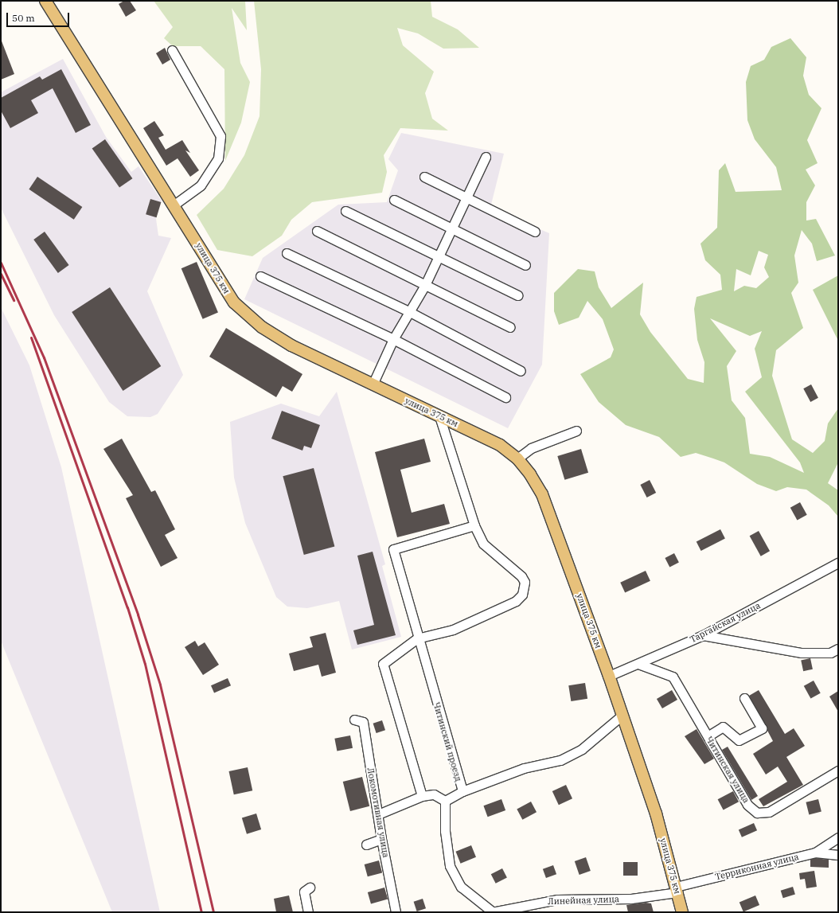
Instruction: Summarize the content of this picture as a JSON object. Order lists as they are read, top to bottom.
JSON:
{
  "streets": {
    "main road": ["улица 375 км"],
    "street": [
      "Таргайская улица",
      "Читинский проезд",
      "Читинская улица",
      "Локомотивная улица",
      "Терриконная улица",
      "Линейная улица"
    ]
  },
  "crossings": [
    ["улица 375 км", "Таргайская улица"],
    ["улица 375 км", "Терриконная улица"],
    ["улица 375 км", "Линейная улица"],
    ["Таргайская улица", "Читинская улица"],
    ["Терриконная улица", "Линейная улица"]
  ],
  "scale_bar": "50 m"
}
